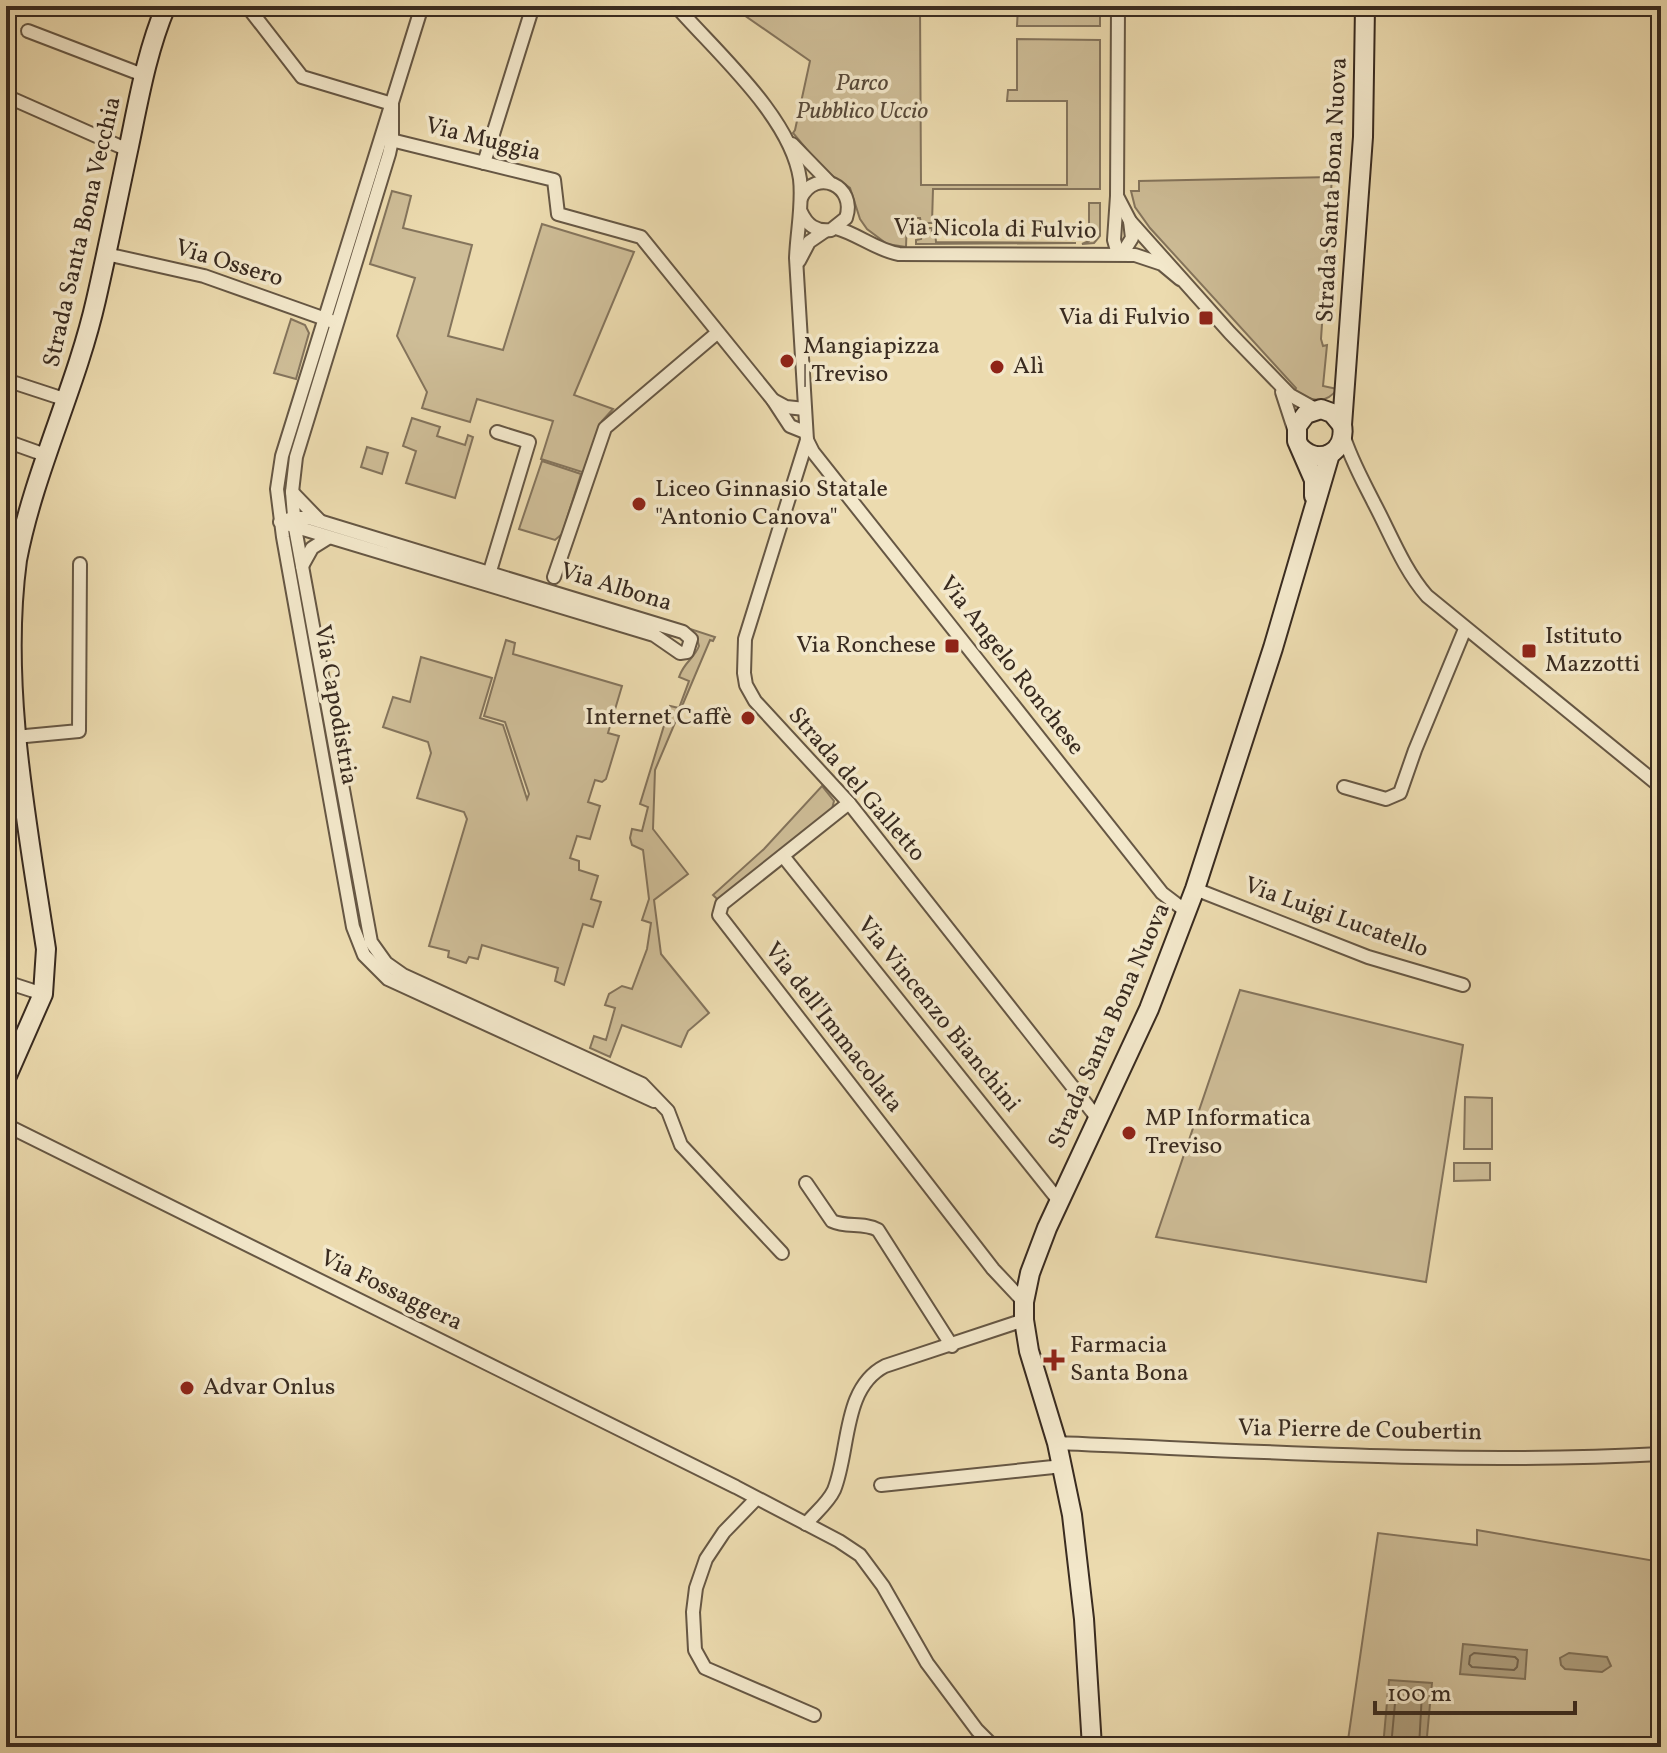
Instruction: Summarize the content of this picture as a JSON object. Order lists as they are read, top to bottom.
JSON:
{
  "streets": {
    "street": [
      "Via Muggia",
      "Strada Santa Bona Nuova",
      "Via Nicola di Fulvio",
      "Strada Santa Bona Vecchia",
      "Via Ossero",
      "Via Albona",
      "Via Angelo Ronchese",
      "Via Capodistria",
      "Strada del Galletto",
      "Via Luigi Lucatello",
      "Via Vincenzo Bianchini",
      "Via dell'Immacolata",
      "Via Fossaggera",
      "Via Pierre de Coubertin"
    ]
  },
  "crossings": [
    ["Via Muggia", "Via Capodistria"],
    ["Strada Santa Bona Nuova", "Via Angelo Ronchese"],
    ["Strada Santa Bona Nuova", "Strada del Galletto"],
    ["Strada Santa Bona Nuova", "Via Luigi Lucatello"],
    ["Strada Santa Bona Nuova", "Via Vincenzo Bianchini"],
    ["Strada Santa Bona Nuova", "Via dell'Immacolata"],
    ["Strada Santa Bona Nuova", "Via Pierre de Coubertin"],
    ["Via Nicola di Fulvio", "Strada del Galletto"],
    ["Strada Santa Bona Vecchia", "Via Ossero"],
    ["Via Ossero", "Via Capodistria"],
    ["Via Albona", "Via Capodistria"],
    ["Via Angelo Ronchese", "Strada del Galletto"],
    ["Strada del Galletto", "Via dell'Immacolata"],
    ["Via Vincenzo Bianchini", "Via dell'Immacolata"]
  ],
  "parks": ["Parco Pubblico Uccio"],
  "places": {
    "transit": ["Via di Fulvio", "Via Ronchese", "Istituto Mazzotti"],
    "other": [
      "Mangiapizza | Treviso",
      "Alì",
      "Liceo Ginnasio Statale \"Antonio Canova\"",
      "Internet Caffè",
      "MP Informatica Treviso",
      "Advar Onlus"
    ],
    "health": ["Farmacia Santa Bona"]
  },
  "scale_bar": "100 m"
}
